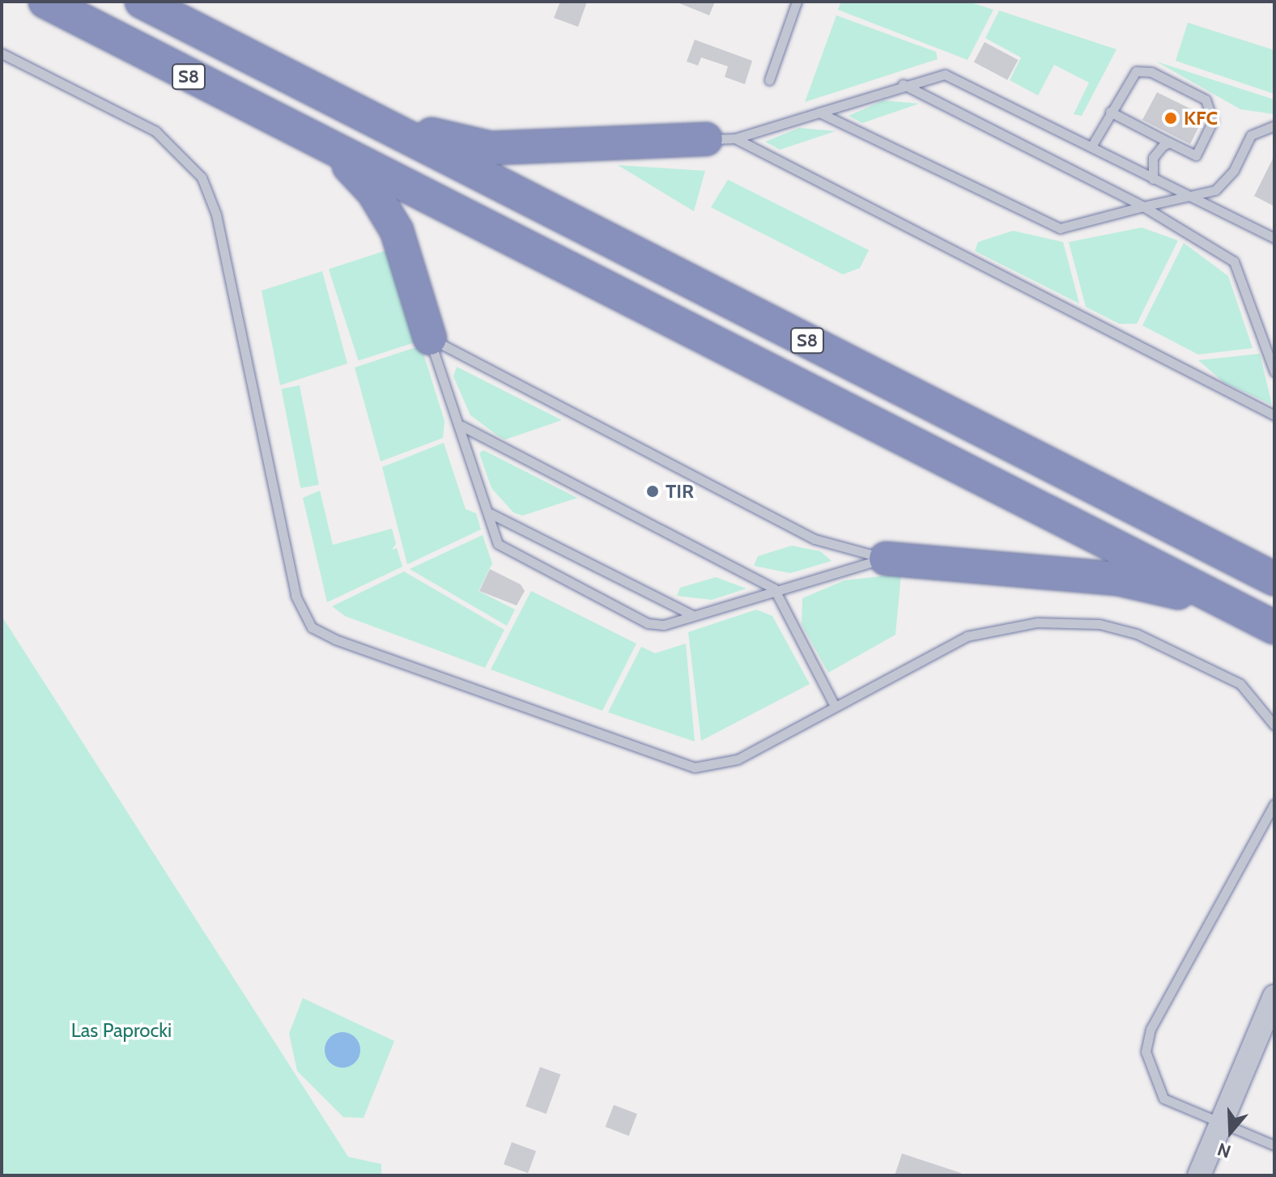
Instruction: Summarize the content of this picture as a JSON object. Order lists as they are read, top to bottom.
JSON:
{
  "streets": {
    "highway": ["S8"]
  },
  "parks": ["Las Paprocki"],
  "places": ["KFC", "TIR"],
  "north": "bottom"
}
